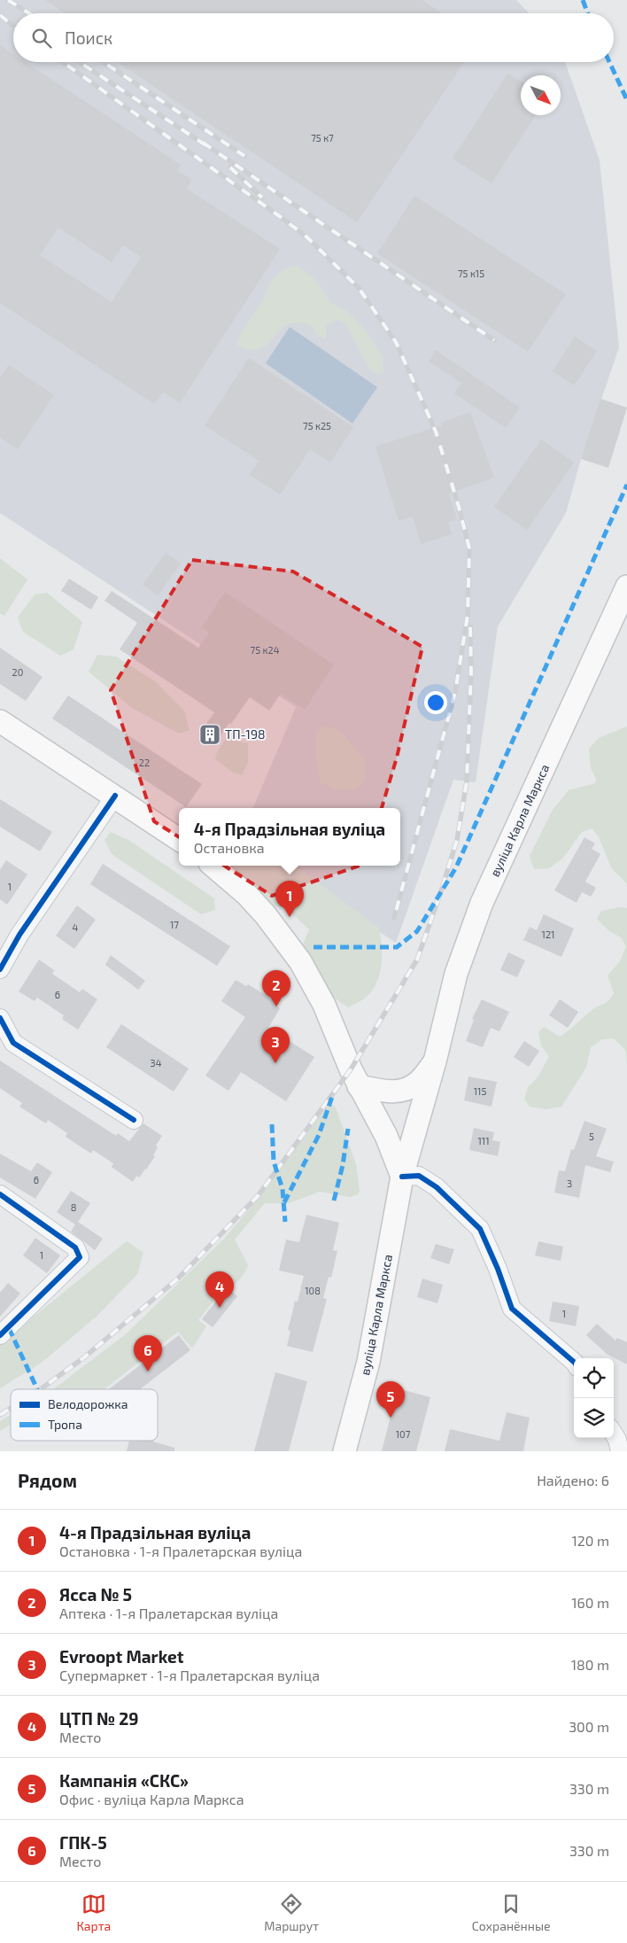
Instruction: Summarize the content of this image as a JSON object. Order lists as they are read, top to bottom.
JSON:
{
  "streets": {
    "main road": ["вуліца Карла Маркса"]
  },
  "places": {
    "building": ["ТП-198"]
  },
  "house_numbers": [
    "75 к7",
    "75 к15",
    "75 к25",
    "75 к24",
    "20",
    "22",
    "1",
    "17",
    "4",
    "121",
    "6",
    "34",
    "115",
    "5",
    "111",
    "6",
    "3",
    "8",
    "1",
    "108",
    "1",
    "107"
  ],
  "legend": ["Велодорожка", "Тропа"],
  "north": "bottom right",
  "page": {
    "search": "Поиск",
    "popup": ["4-я Прадзільная вуліца", "Остановка"],
    "pins": [
      "1",
      "2",
      "3",
      "4",
      "6",
      "5"
    ],
    "heading": ["Рядом", "Найдено: 6"],
    "list": [
      {
        "mark": "1",
        "name": "4-я Прадзільная вуліца",
        "note": "Остановка · 1-я Пралетарская вуліца",
        "value": "120 m"
      },
      {
        "mark": "2",
        "name": "Ясса № 5",
        "note": "Аптека · 1-я Пралетарская вуліца",
        "value": "160 m"
      },
      {
        "mark": "3",
        "name": "Evroopt Market",
        "note": "Супермаркет · 1-я Пралетарская вуліца",
        "value": "180 m"
      },
      {
        "mark": "4",
        "name": "ЦТП № 29",
        "note": "Место",
        "value": "300 m"
      },
      {
        "mark": "5",
        "name": "Кампанія «СКС»",
        "note": "Офис · вуліца Карла Маркса",
        "value": "330 m"
      },
      {
        "mark": "6",
        "name": "ГПК-5",
        "note": "Место",
        "value": "330 m"
      }
    ],
    "nav": ["Карта", "Маршрут", "Сохранённые"]
  }
}
